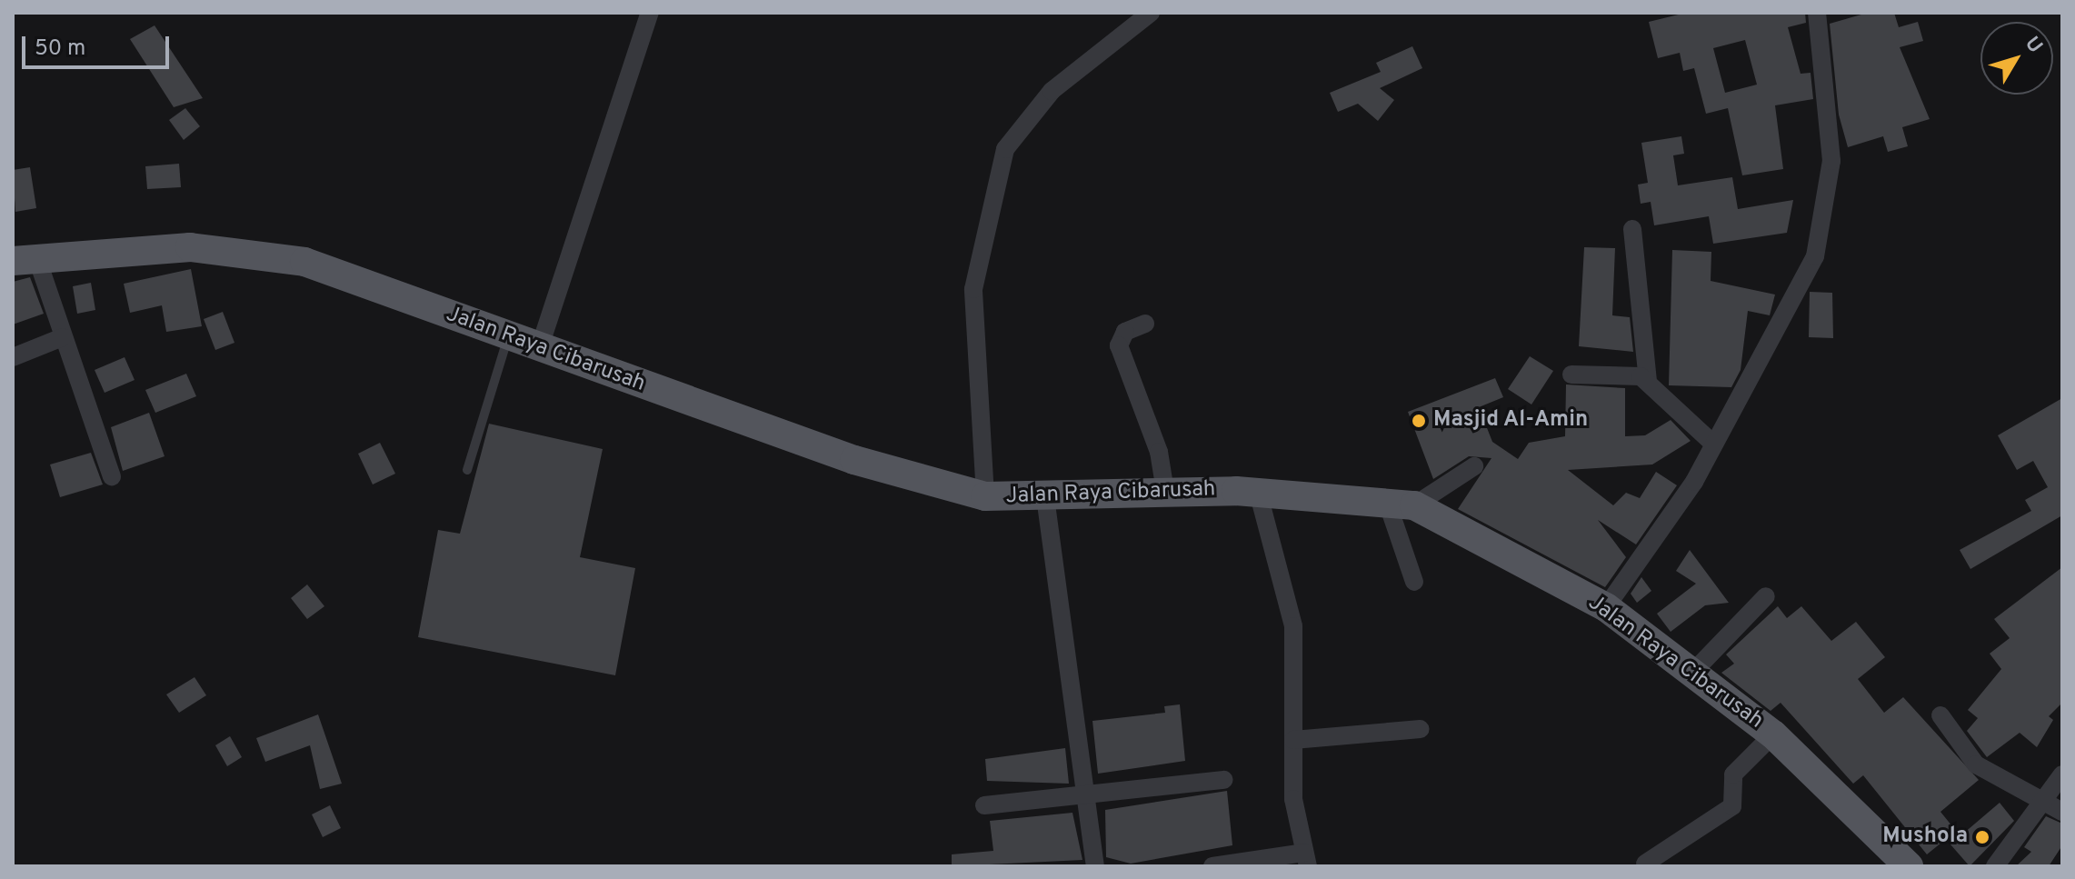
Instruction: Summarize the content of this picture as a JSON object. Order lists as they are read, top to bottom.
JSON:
{
  "streets": {
    "main road": ["Jalan Raya Cibarusah"]
  },
  "places": ["Masjid Al-Amin", "Mushola"],
  "scale_bar": "50 m",
  "north": "top right"
}
